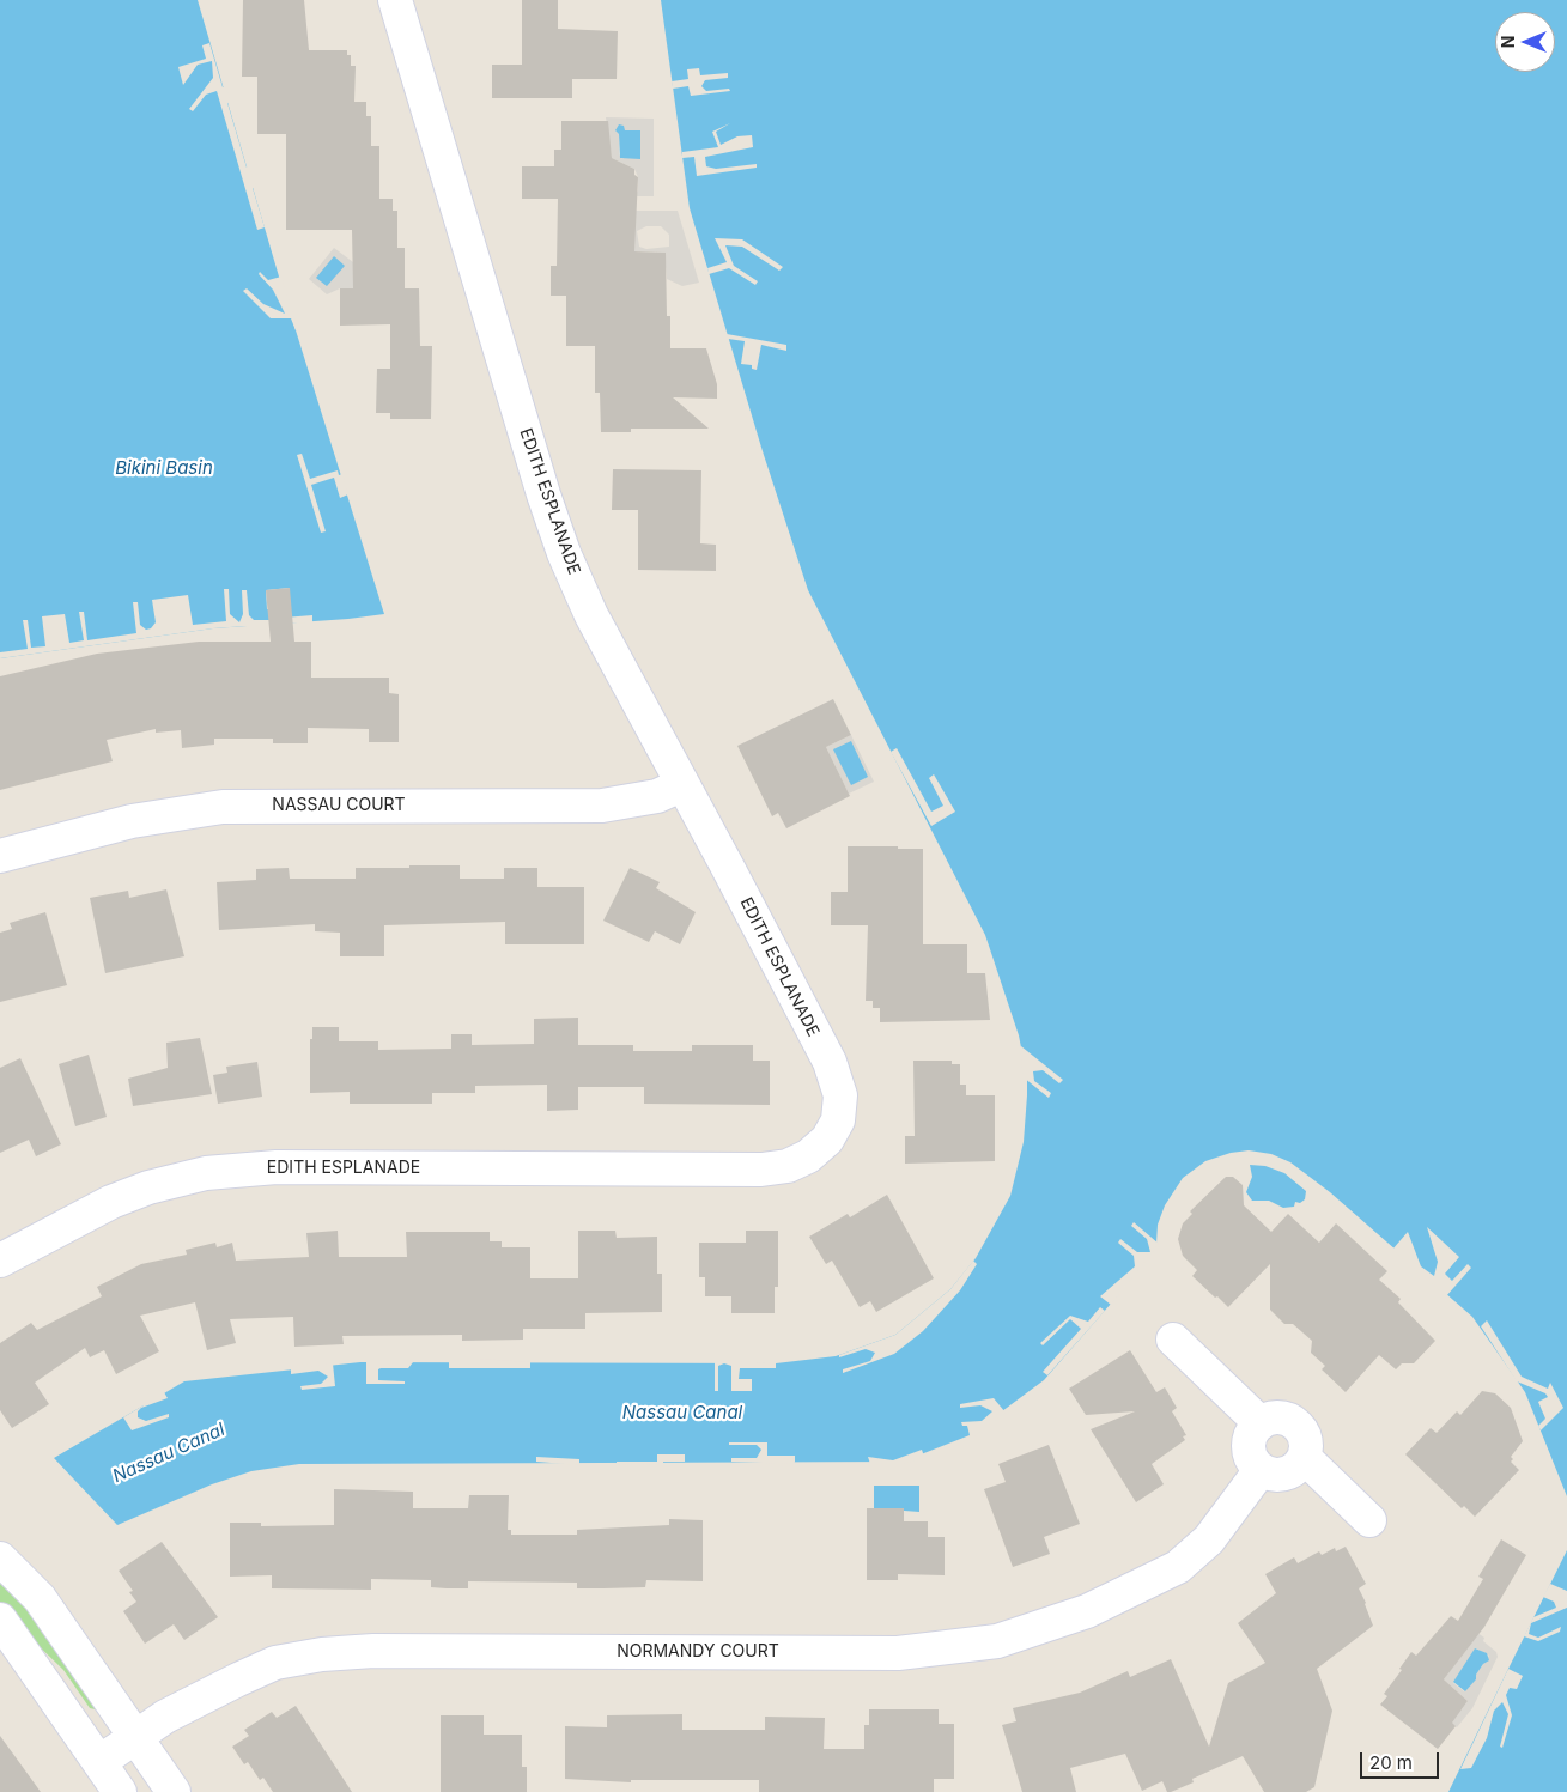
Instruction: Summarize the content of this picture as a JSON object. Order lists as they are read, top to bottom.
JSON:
{
  "streets": {
    "street": ["EDITH ESPLANADE", "NASSAU COURT", "NORMANDY COURT"]
  },
  "crossings": [
    ["EDITH ESPLANADE", "NASSAU COURT"]
  ],
  "water": ["Bikini Basin", "Nassau Canal"],
  "scale_bar": "20 m",
  "north": "left"
}
